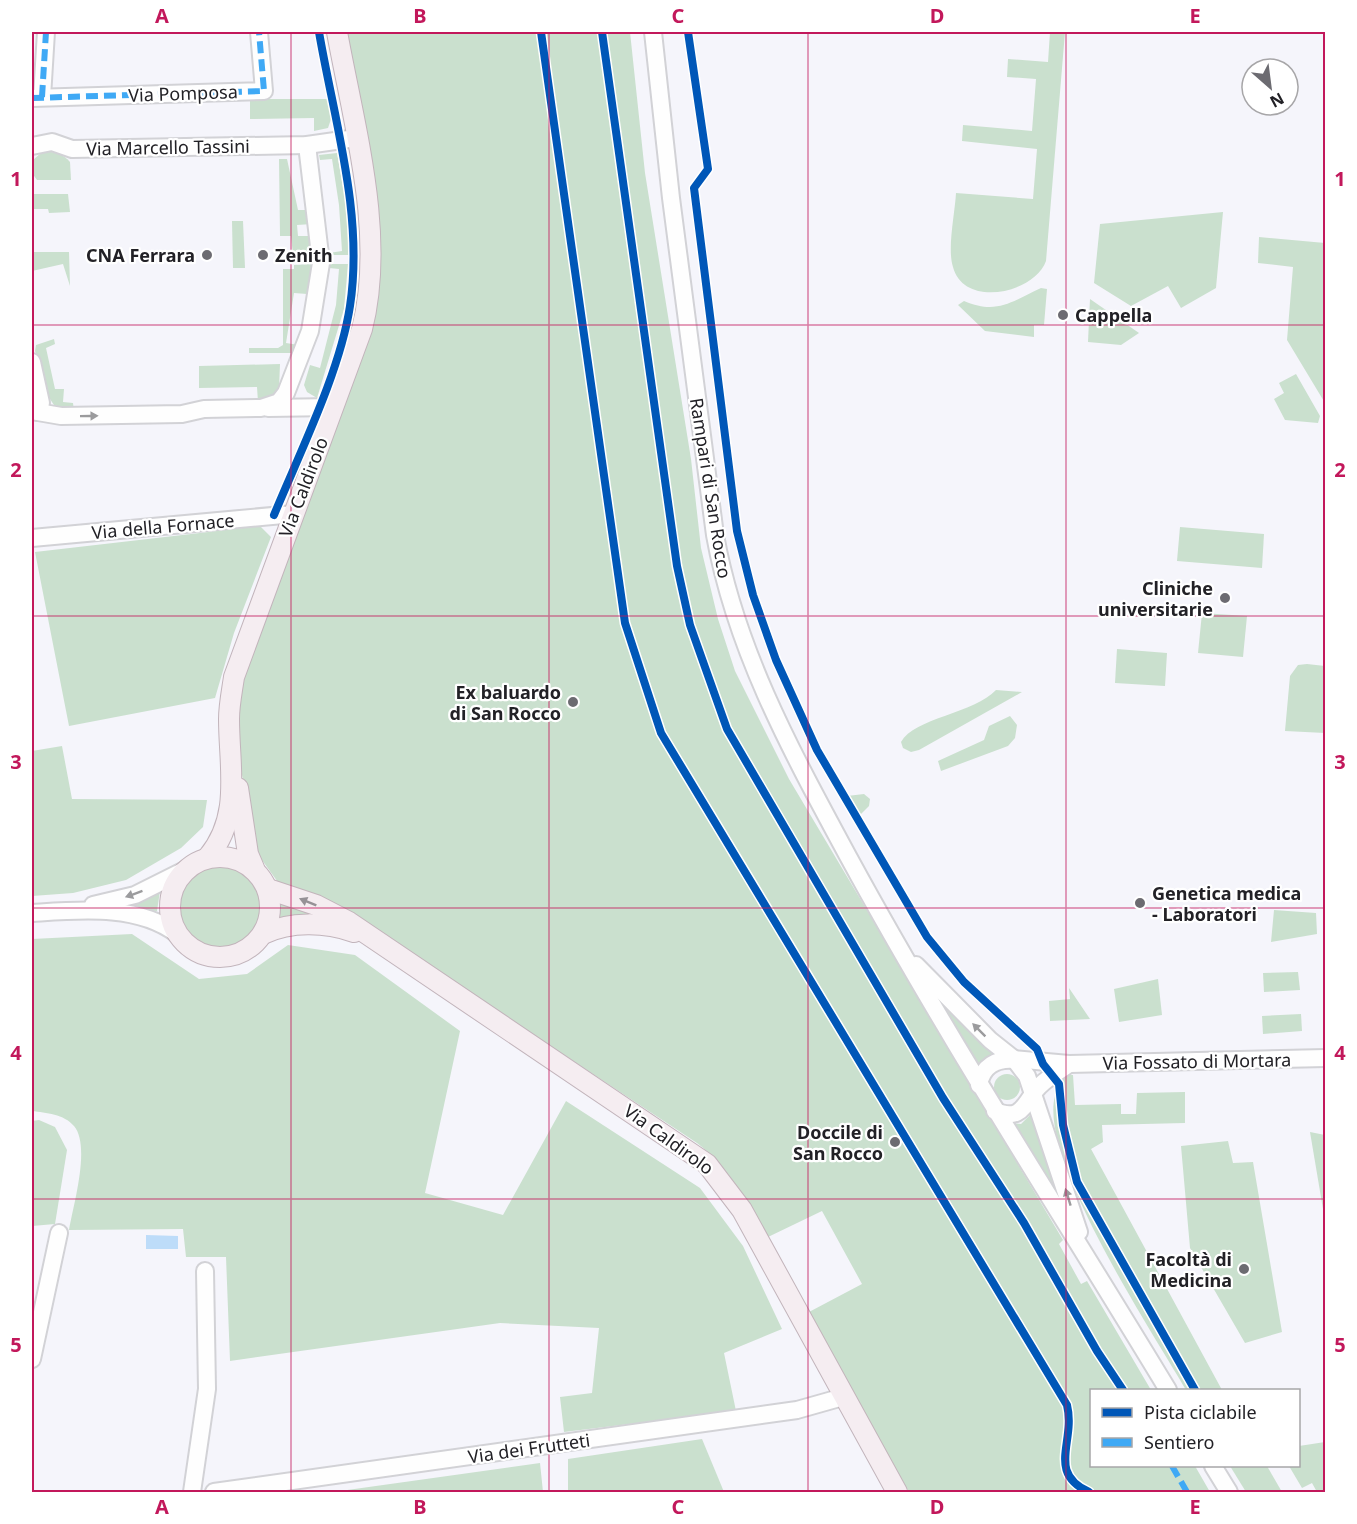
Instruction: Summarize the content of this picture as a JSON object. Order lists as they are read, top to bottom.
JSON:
{
  "streets": {
    "main road": ["Via Caldirolo"],
    "street": [
      "Via Pomposa",
      "Via Marcello Tassini",
      "Rampari di San Rocco",
      "Via della Fornace",
      "Via Fossato di Mortara",
      "Via dei Frutteti"
    ]
  },
  "crossings": [
    ["Via Marcello Tassini", "Via Caldirolo"],
    ["Via Caldirolo", "Via della Fornace"],
    ["Via Caldirolo", "Via dei Frutteti"],
    ["Rampari di San Rocco", "Via Fossato di Mortara"]
  ],
  "places": [
    "CNA Ferrara",
    "Zenith",
    "Cappella",
    "Cliniche universitarie",
    "Ex baluardo di San Rocco",
    "Genetica medica - Laboratori",
    "Doccile di San Rocco",
    "Facoltà di Medicina"
  ],
  "legend": ["Pista ciclabile", "Sentiero"],
  "north": "bottom right",
  "grid": {
    "columns": [
      "A",
      "B",
      "C",
      "D",
      "E"
    ],
    "rows": [
      "1",
      "2",
      "3",
      "4",
      "5"
    ]
  }
}
